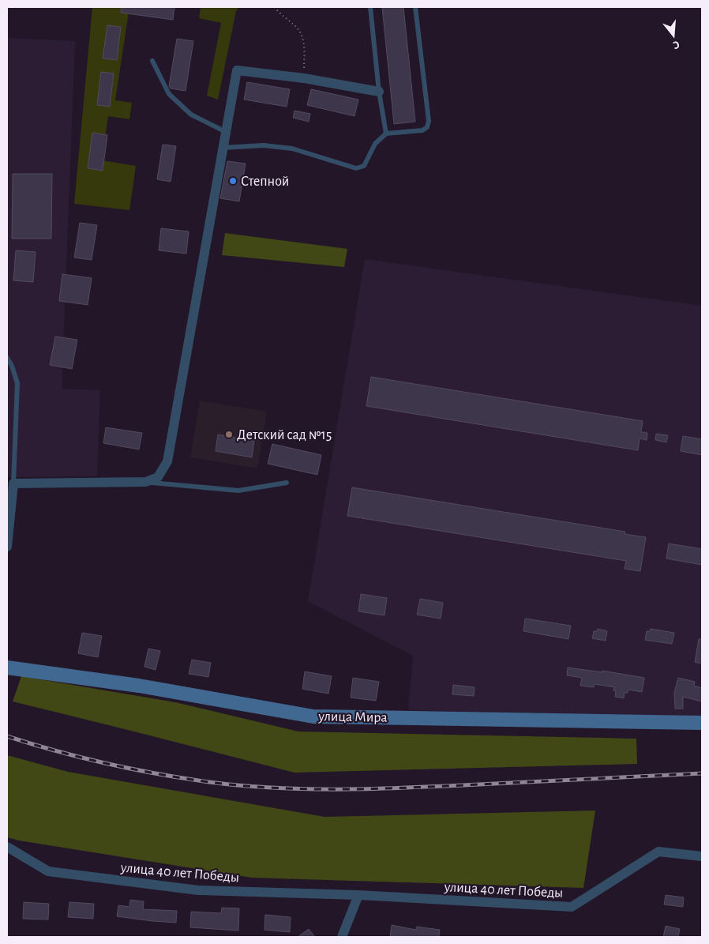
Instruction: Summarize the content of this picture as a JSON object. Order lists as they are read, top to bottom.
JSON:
{
  "streets": {
    "street": ["улица Мира", "улица 40 лет Победы"]
  },
  "places": ["Степной", "Детский сад №15"],
  "north": "bottom"
}
